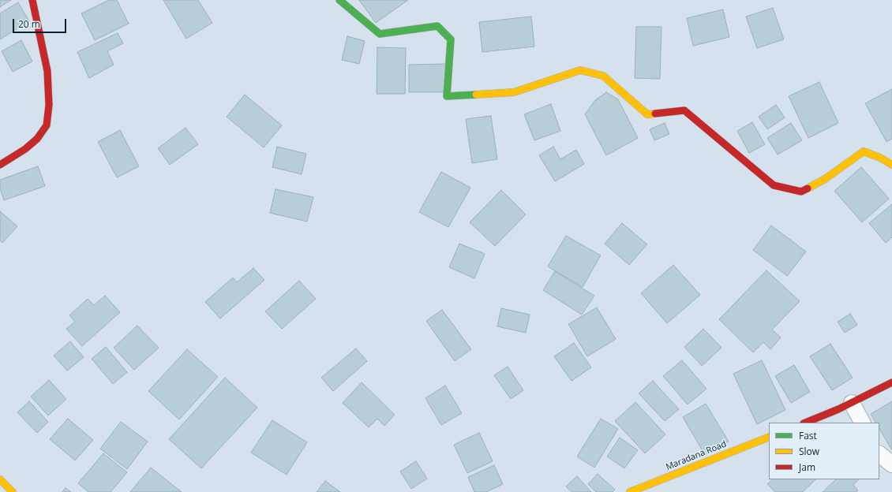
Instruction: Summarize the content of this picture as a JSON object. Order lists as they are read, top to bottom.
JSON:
{
  "streets": {
    "street": ["Maradana Road"]
  },
  "legend": ["Fast", "Slow", "Jam"],
  "scale_bar": "20 m"
}
